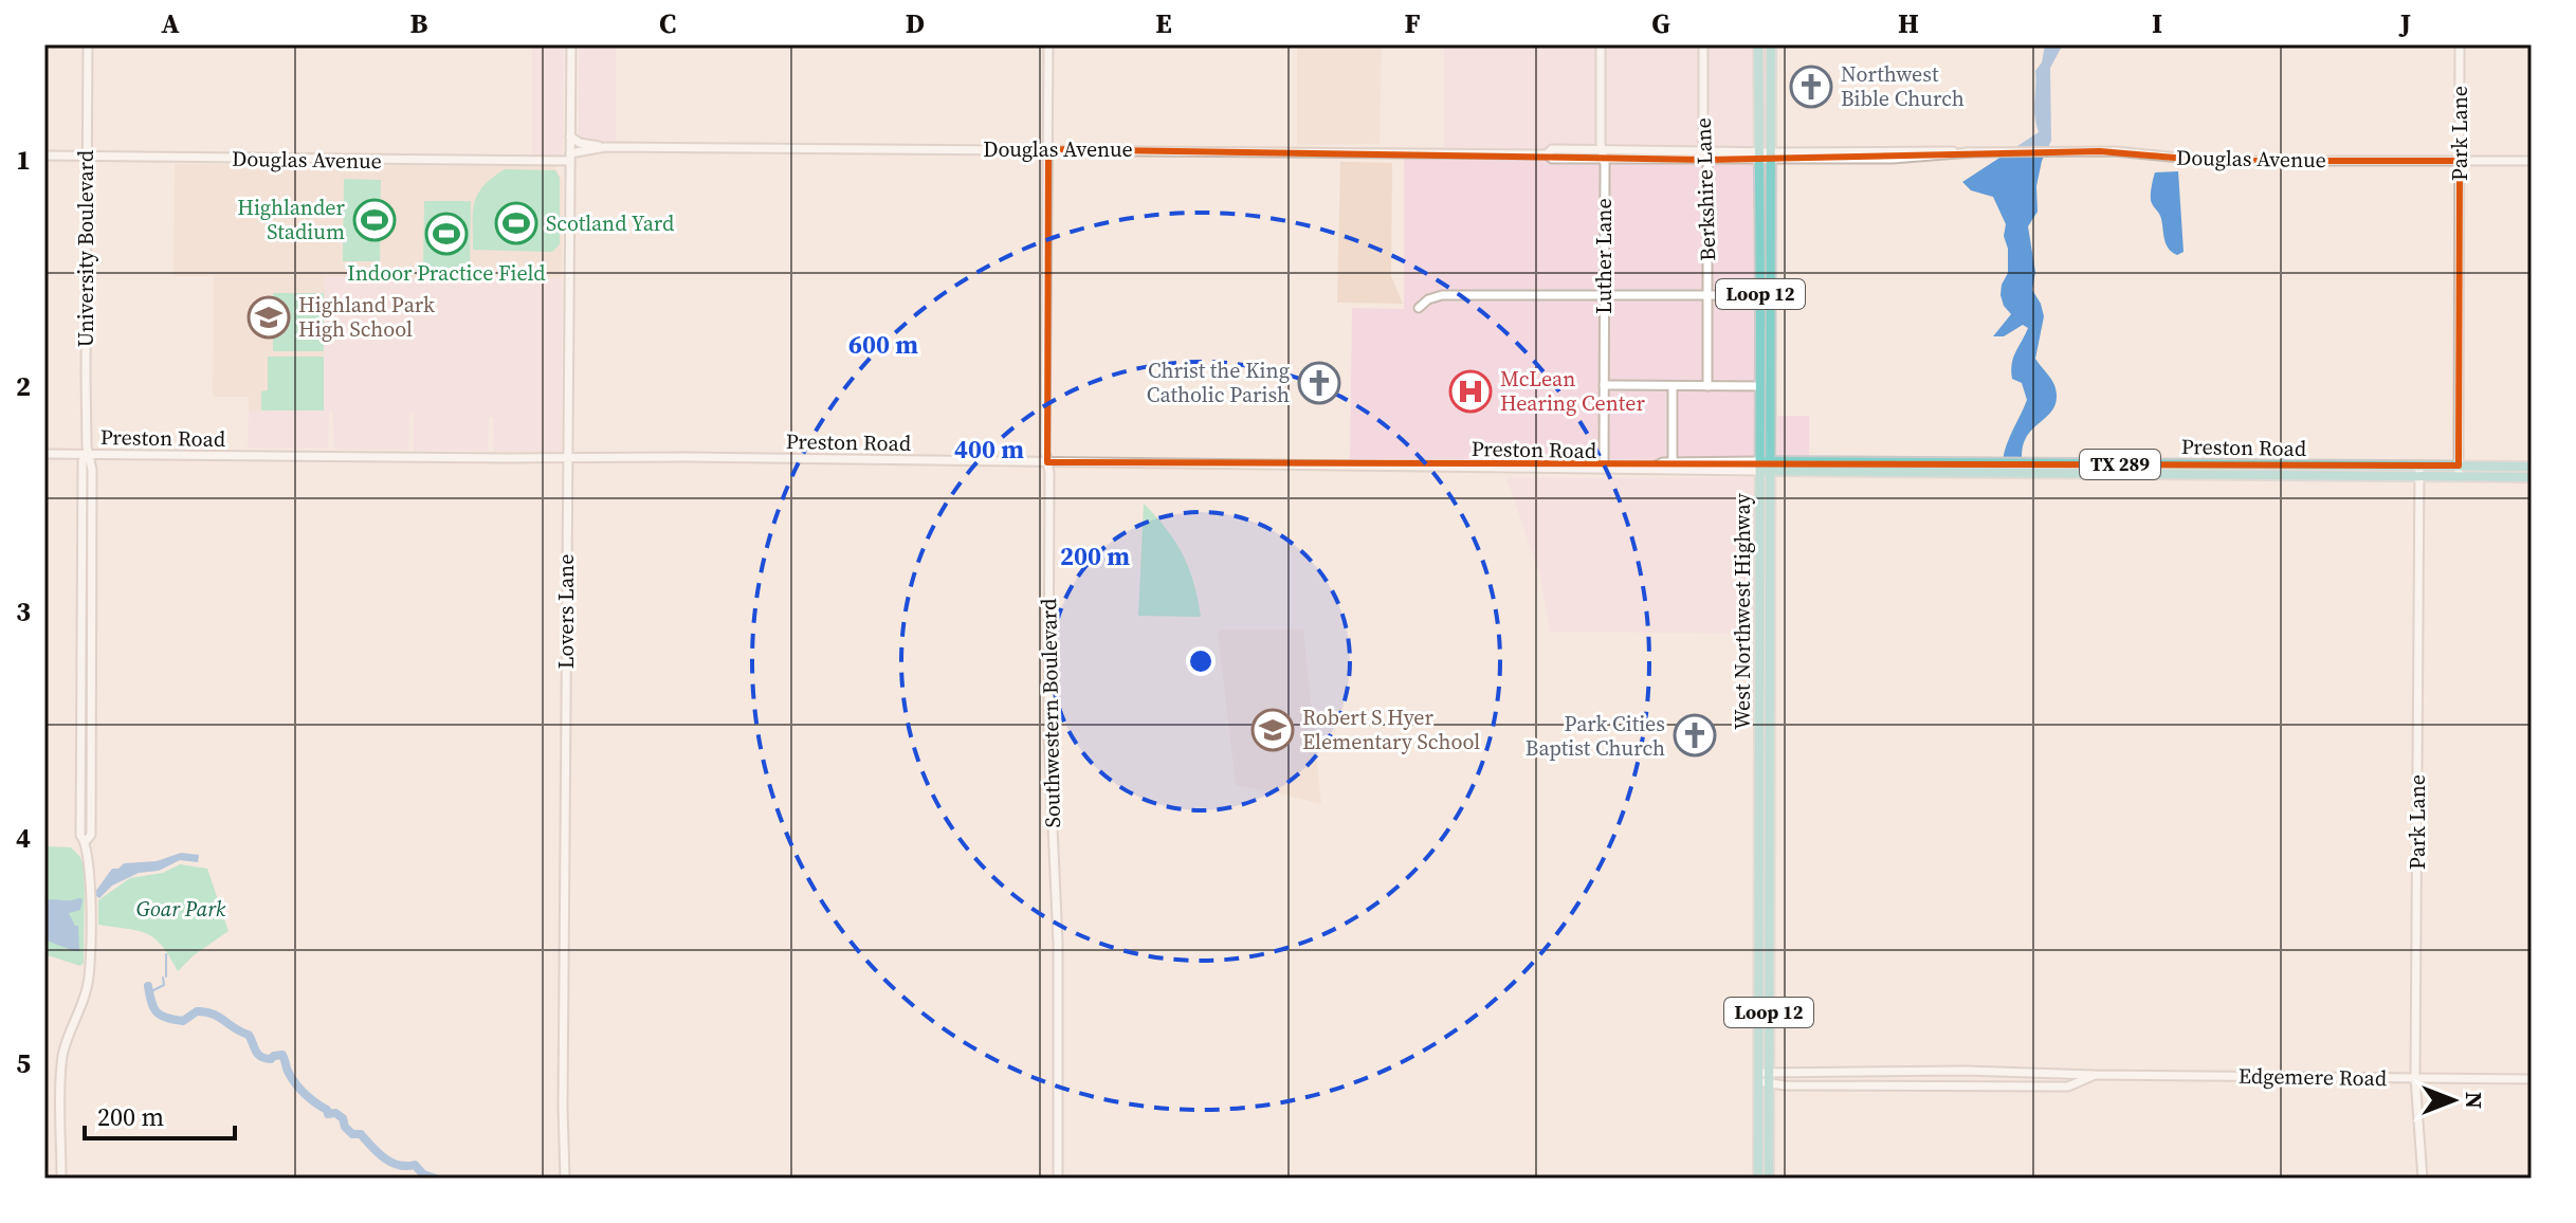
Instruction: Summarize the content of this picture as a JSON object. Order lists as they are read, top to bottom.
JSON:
{
  "streets": {
    "main road": [
      "Loop 12",
      "Preston Road",
      "TX 289",
      "West Northwest Highway"
    ],
    "street": [
      "Park Lane",
      "Douglas Avenue",
      "Berkshire Lane",
      "University Boulevard",
      "Luther Lane",
      "Lovers Lane",
      "Southwestern Boulevard",
      "Edgemere Road"
    ]
  },
  "crossings": [
    ["Park Lane", "Douglas Avenue"],
    ["Park Lane", "Preston Road"],
    ["Park Lane", "Edgemere Road"],
    ["Douglas Avenue", "Berkshire Lane"],
    ["Douglas Avenue", "University Boulevard"],
    ["Douglas Avenue", "Luther Lane"],
    ["Douglas Avenue", "Lovers Lane"],
    ["Douglas Avenue", "West Northwest Highway"],
    ["Douglas Avenue", "Southwestern Boulevard"],
    ["University Boulevard", "Preston Road"],
    ["Luther Lane", "Preston Road"],
    ["Preston Road", "Lovers Lane"],
    ["Preston Road", "West Northwest Highway"],
    ["Preston Road", "Southwestern Boulevard"],
    ["West Northwest Highway", "Edgemere Road"]
  ],
  "parks": ["Goar Park"],
  "places": {
    "church": ["Northwest Bible Church", "Christ the King Catholic Parish", "Park Cities Baptist Church"],
    "sports": ["Highlander Stadium", "Scotland Yard", "Indoor Practice Field"],
    "school or university": ["Highland Park High School", "Robert S Hyer Elementary School"],
    "hospital": ["McLean Hearing Center"]
  },
  "scale_bar": "200 m",
  "north": "right",
  "grid": {
    "columns": [
      "A",
      "B",
      "C",
      "D",
      "E",
      "F",
      "G",
      "H",
      "I",
      "J"
    ],
    "rows": [
      "1",
      "2",
      "3",
      "4",
      "5"
    ]
  },
  "rings": ["600 m", "400 m", "200 m"]
}
